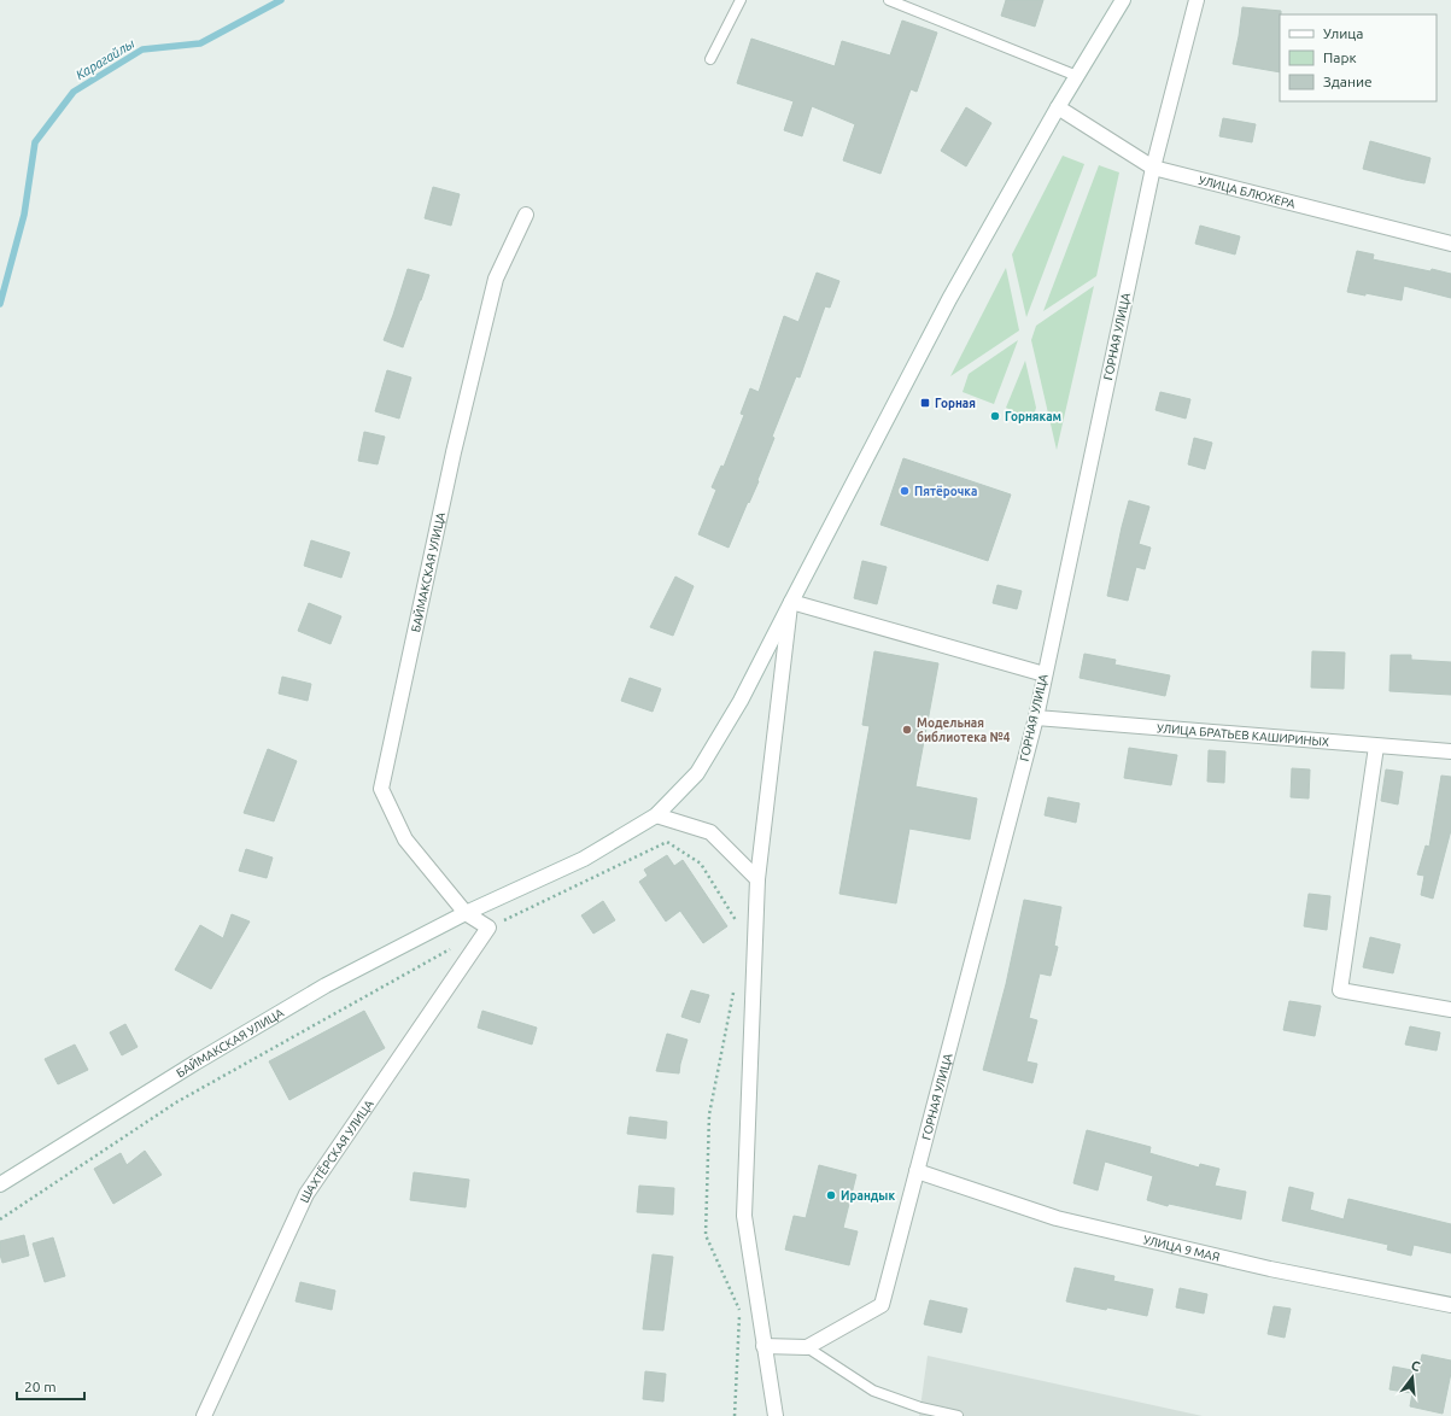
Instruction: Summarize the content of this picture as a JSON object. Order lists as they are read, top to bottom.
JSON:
{
  "streets": {
    "street": [
      "УЛИЦА БЛЮХЕРА",
      "ГОРНАЯ УЛИЦА",
      "БАЙМАКСКАЯ УЛИЦА",
      "УЛИЦА БРАТЬЕВ КАШИРИНЫХ",
      "ШАХТЁРСКАЯ УЛИЦА",
      "УЛИЦА 9 МАЯ"
    ]
  },
  "crossings": [
    ["УЛИЦА БЛЮХЕРА", "ГОРНАЯ УЛИЦА"],
    ["ГОРНАЯ УЛИЦА", "УЛИЦА БРАТЬЕВ КАШИРИНЫХ"],
    ["ГОРНАЯ УЛИЦА", "УЛИЦА 9 МАЯ"]
  ],
  "water": ["Карагайлы"],
  "places": {
    "transit": ["Горная"],
    "other": [
      "Горнякам",
      "Пятёрочка",
      "Модельная библиотека №4",
      "Ирандык"
    ]
  },
  "legend": ["Улица", "Парк", "Здание"],
  "scale_bar": "20 m",
  "north": "top"
}
